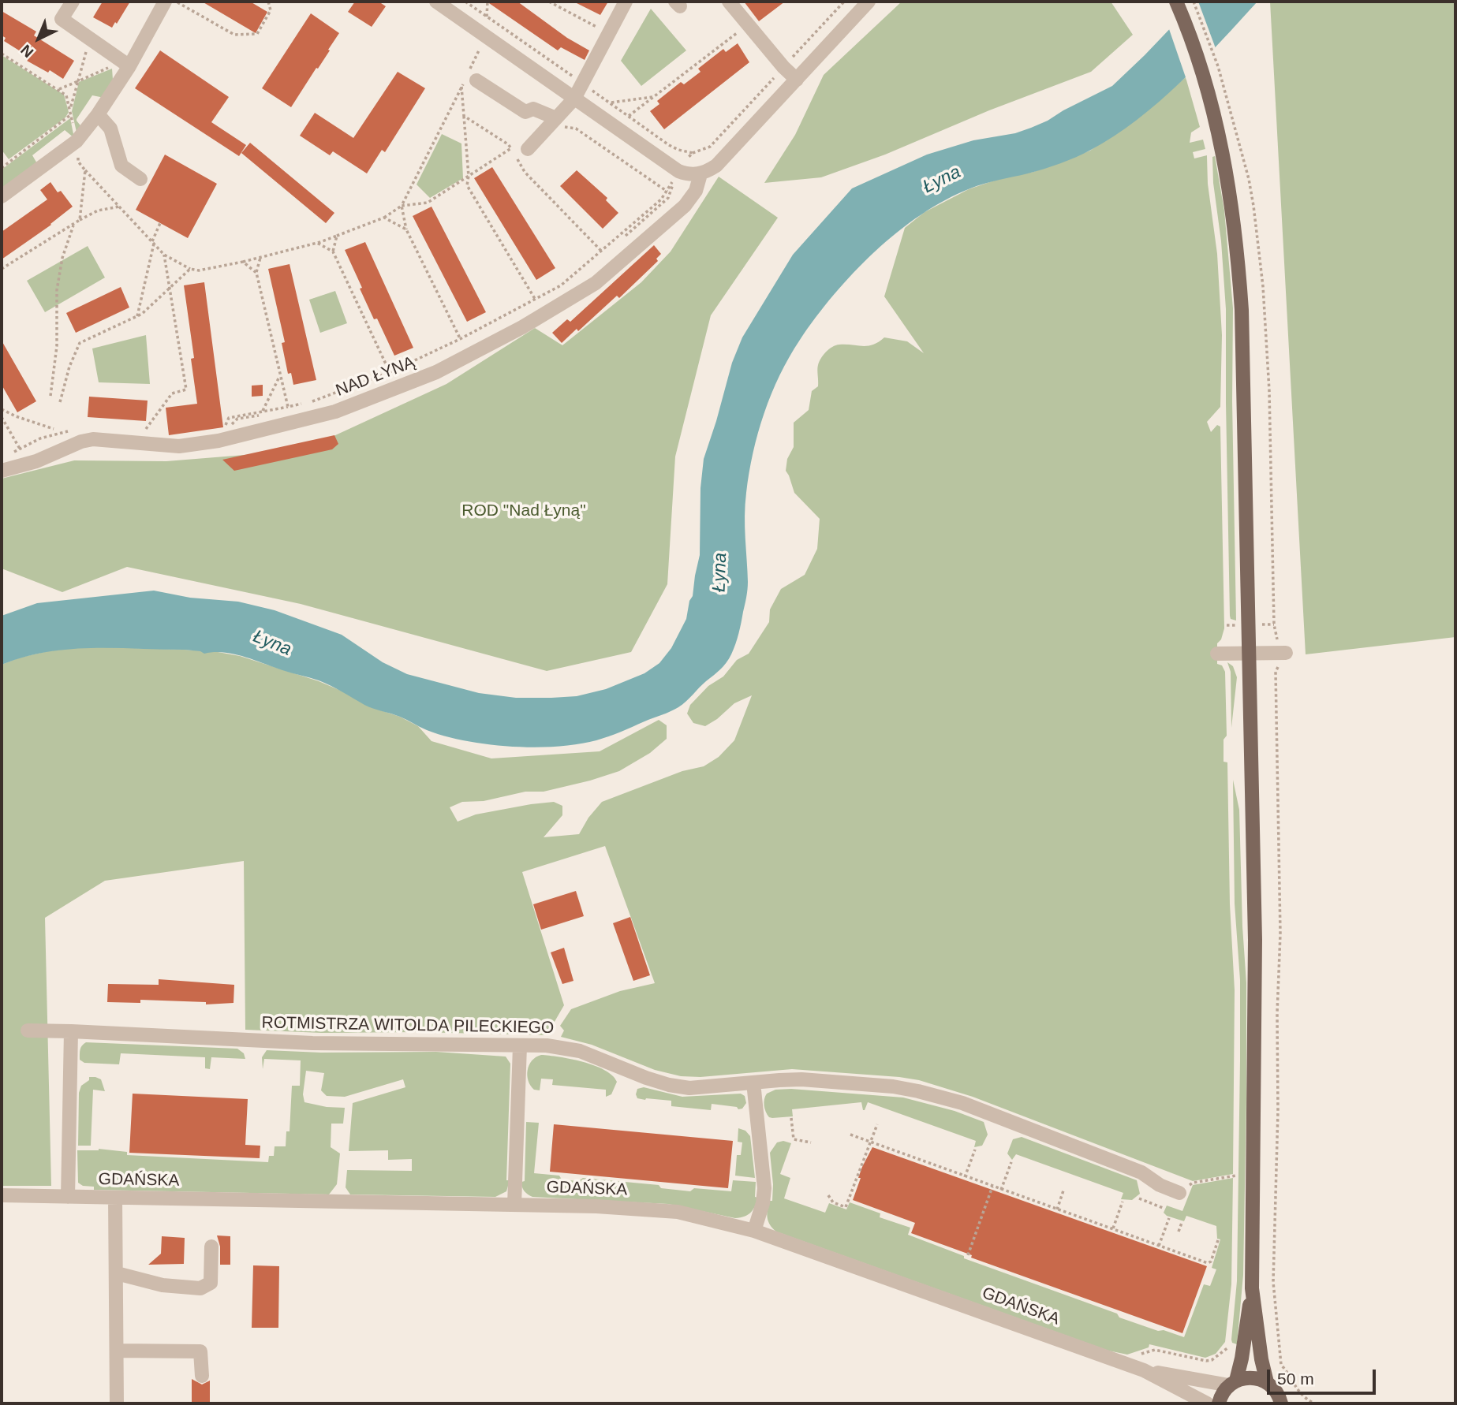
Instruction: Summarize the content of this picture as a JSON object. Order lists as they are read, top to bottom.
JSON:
{
  "streets": {
    "street": ["NAD ŁYNĄ", "ROTMISTRZA WITOLDA PILECKIEGO", "GDAŃSKA"]
  },
  "water": ["Łyna"],
  "parks": ["ROD \"Nad Łyną\""],
  "scale_bar": "50 m",
  "north": "bottom left"
}
